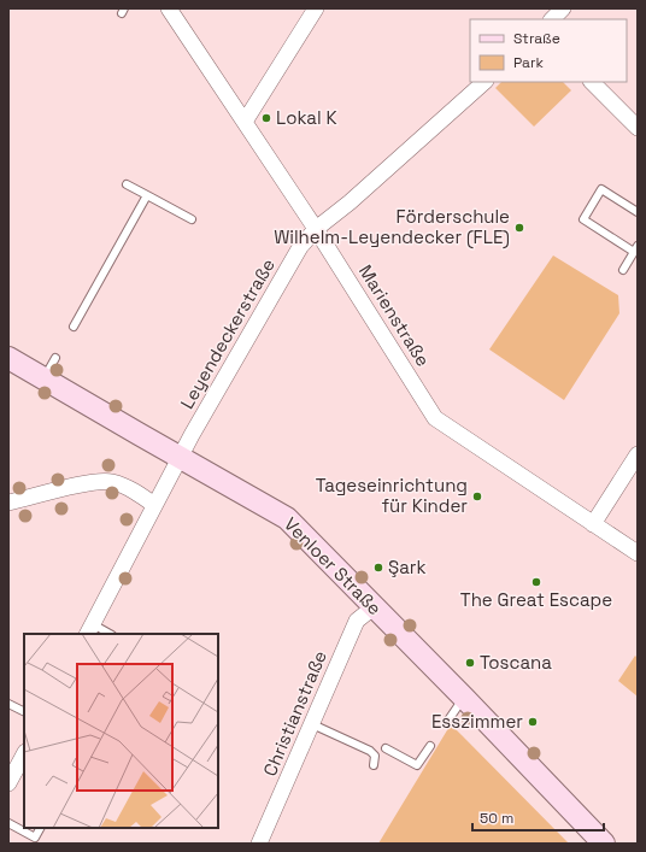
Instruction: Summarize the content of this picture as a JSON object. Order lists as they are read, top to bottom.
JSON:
{
  "streets": {
    "main road": ["Venloer Straße"],
    "street": ["Marienstraße", "Leyendeckerstraße", "Christianstraße"]
  },
  "crossings": [
    ["Marienstraße", "Leyendeckerstraße"],
    ["Leyendeckerstraße", "Venloer Straße"],
    ["Venloer Straße", "Christianstraße"]
  ],
  "places": [
    "Lokal K",
    "Förderschule Wilhelm-Leyendecker (FLE)",
    "Tageseinrichtung für Kinder",
    "Şark",
    "The Great Escape",
    "Toscana",
    "Esszimmer"
  ],
  "legend": ["Straße", "Park"],
  "scale_bar": "50 m"
}
